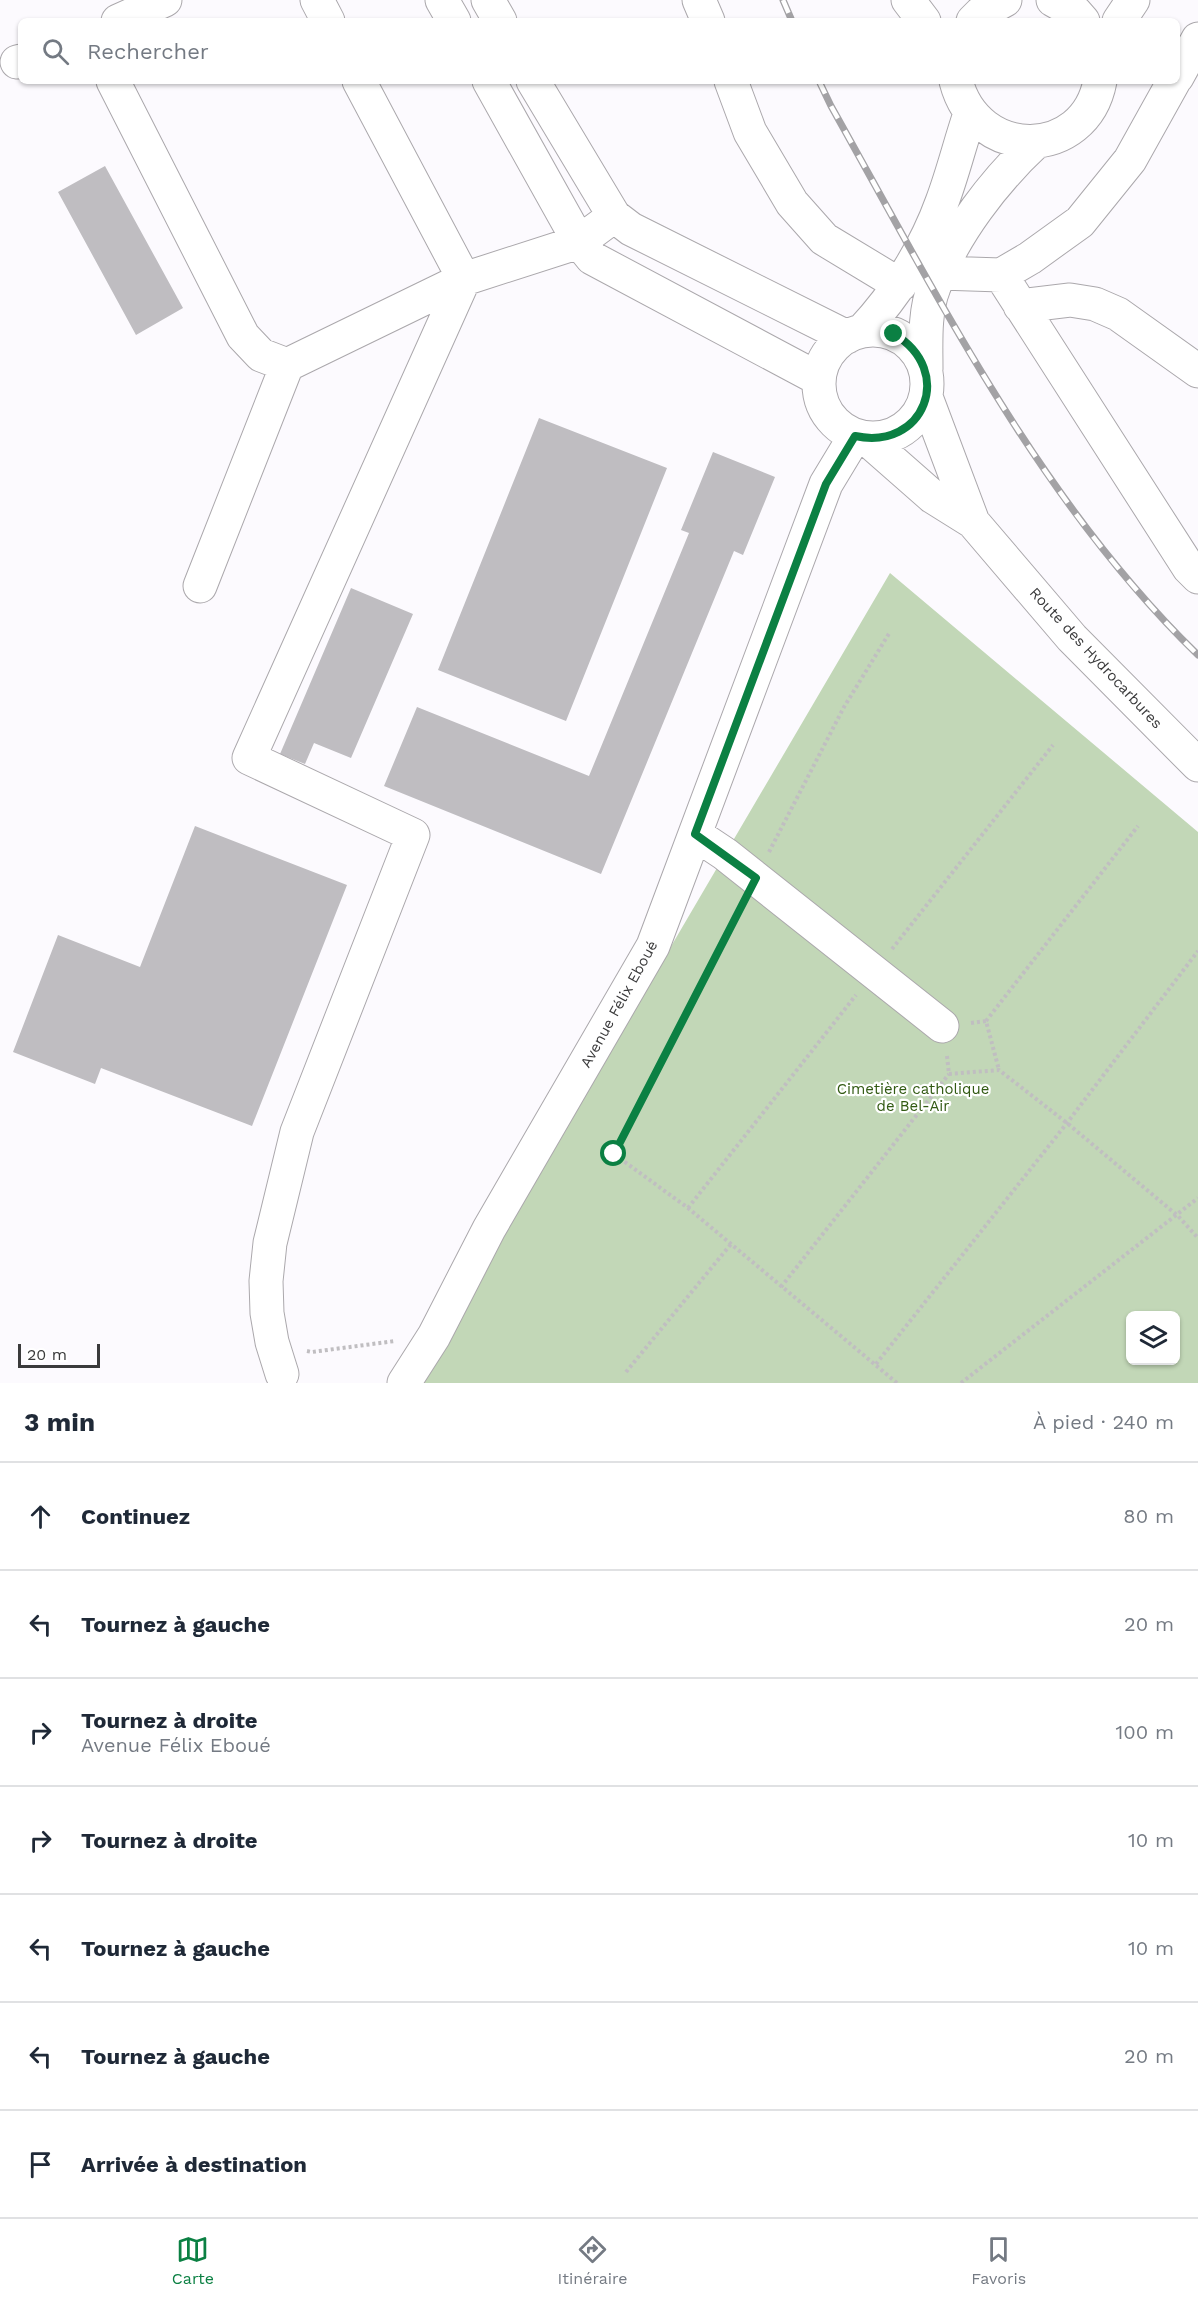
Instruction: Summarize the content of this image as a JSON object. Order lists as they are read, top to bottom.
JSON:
{
  "streets": {
    "street": ["Route des Hydrocarbures", "Avenue Félix Eboué"]
  },
  "crossings": [
    ["Route des Hydrocarbures", "Avenue Félix Eboué"]
  ],
  "parks": ["Cimetière catholique de Bel-Air"],
  "scale_bar": "20 m",
  "page": {
    "search": "Rechercher",
    "scale": "20 m",
    "heading": ["3 min", "À pied · 240 m"],
    "list": [
      ["Continuez", "80 m"],
      ["Tournez à gauche", "20 m"],
      ["Tournez à droite", "Avenue Félix Eboué", "100 m"],
      ["Tournez à droite", "10 m"],
      ["Tournez à gauche", "10 m"],
      ["Tournez à gauche", "20 m"],
      "Arrivée à destination"
    ],
    "nav": ["Carte", "Itinéraire", "Favoris"]
  }
}
